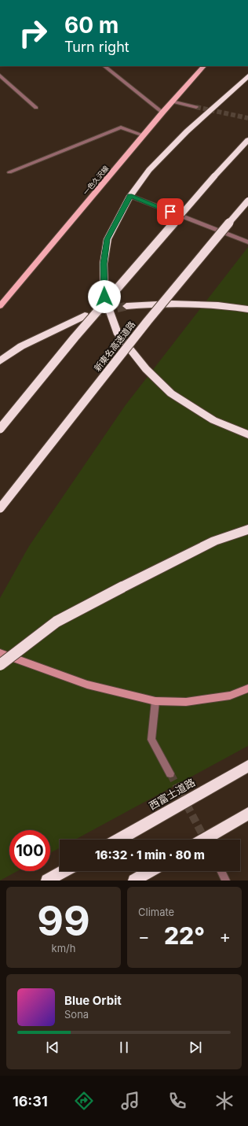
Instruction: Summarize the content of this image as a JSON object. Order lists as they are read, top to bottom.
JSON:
{
  "streets": {
    "highway": ["新東名高速道路", "西富士道路"],
    "main road": ["一色久沢線"]
  },
  "page": {
    "turn": ["60 m", "Turn right"],
    "limit": "100",
    "trip": "16:32 · 1 min · 80 m",
    "tile": [
      ["99", "km/h"],
      "Climate"
    ],
    "heat": ["−", "22°", "+"],
    "song": ["Blue Orbit", "Sona"],
    "tabs": "16:31"
  }
}
